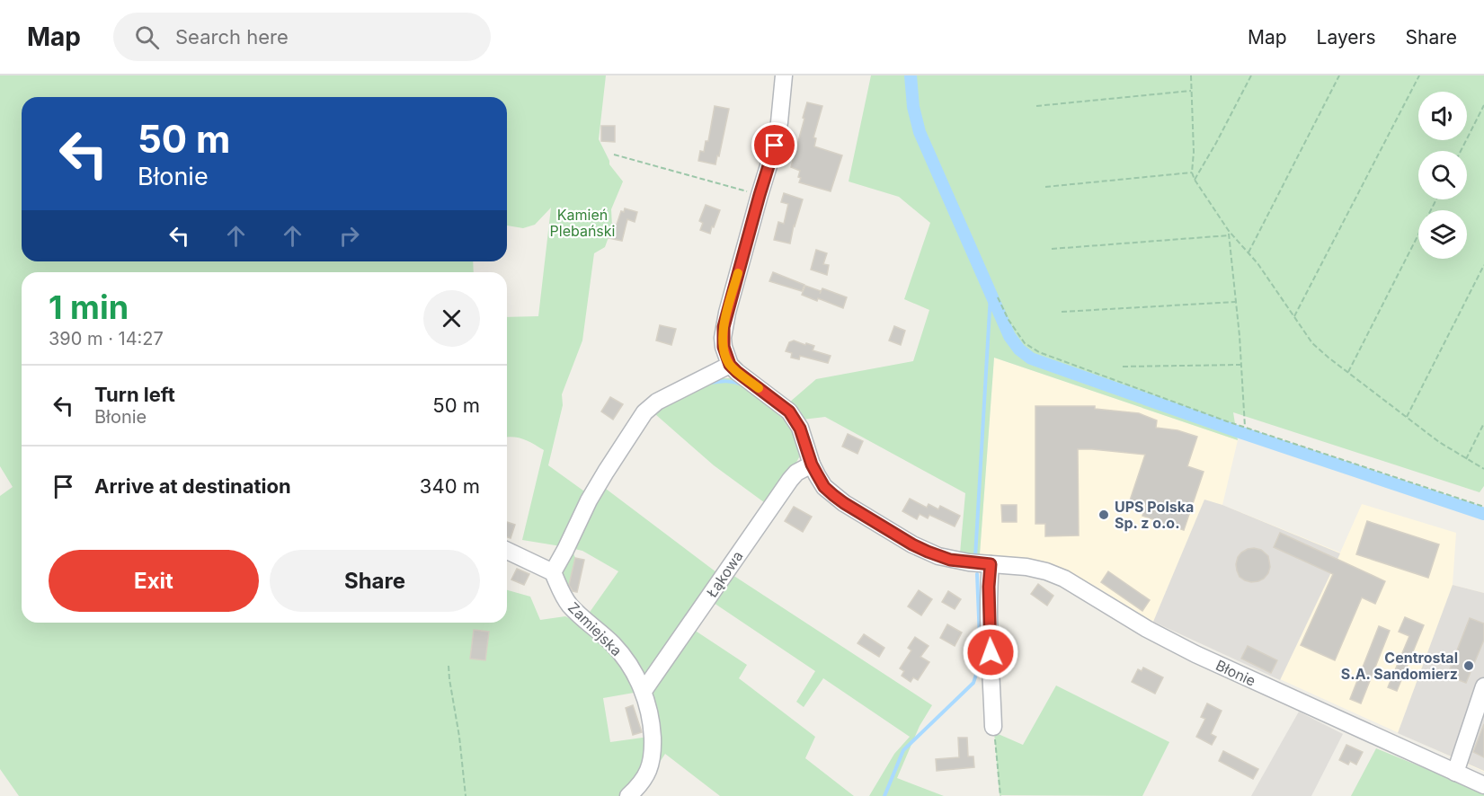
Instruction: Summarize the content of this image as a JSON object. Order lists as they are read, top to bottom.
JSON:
{
  "streets": {
    "street": ["Łąkowa", "Zamiejska", "Błonie"]
  },
  "crossings": [
    ["Łąkowa", "Zamiejska"],
    ["Łąkowa", "Błonie"]
  ],
  "parks": ["Kamień Plebański"],
  "places": ["UPS Polska Sp. z o.o.", "Centrostal S.A. Sandomierz"],
  "page": {
    "header": "Map",
    "search": "Search here",
    "nav": ["Map", "Layers", "Share"],
    "turn": ["50 m", "Błonie"],
    "heading": ["1 min", "390 m · 14:27"],
    "list": [
      {
        "name": "Turn left",
        "note": "Błonie",
        "value": "50 m"
      },
      {
        "name": "Arrive at destination",
        "value": "340 m"
      }
    ],
    "buttons": ["Exit", "Share"]
  }
}
